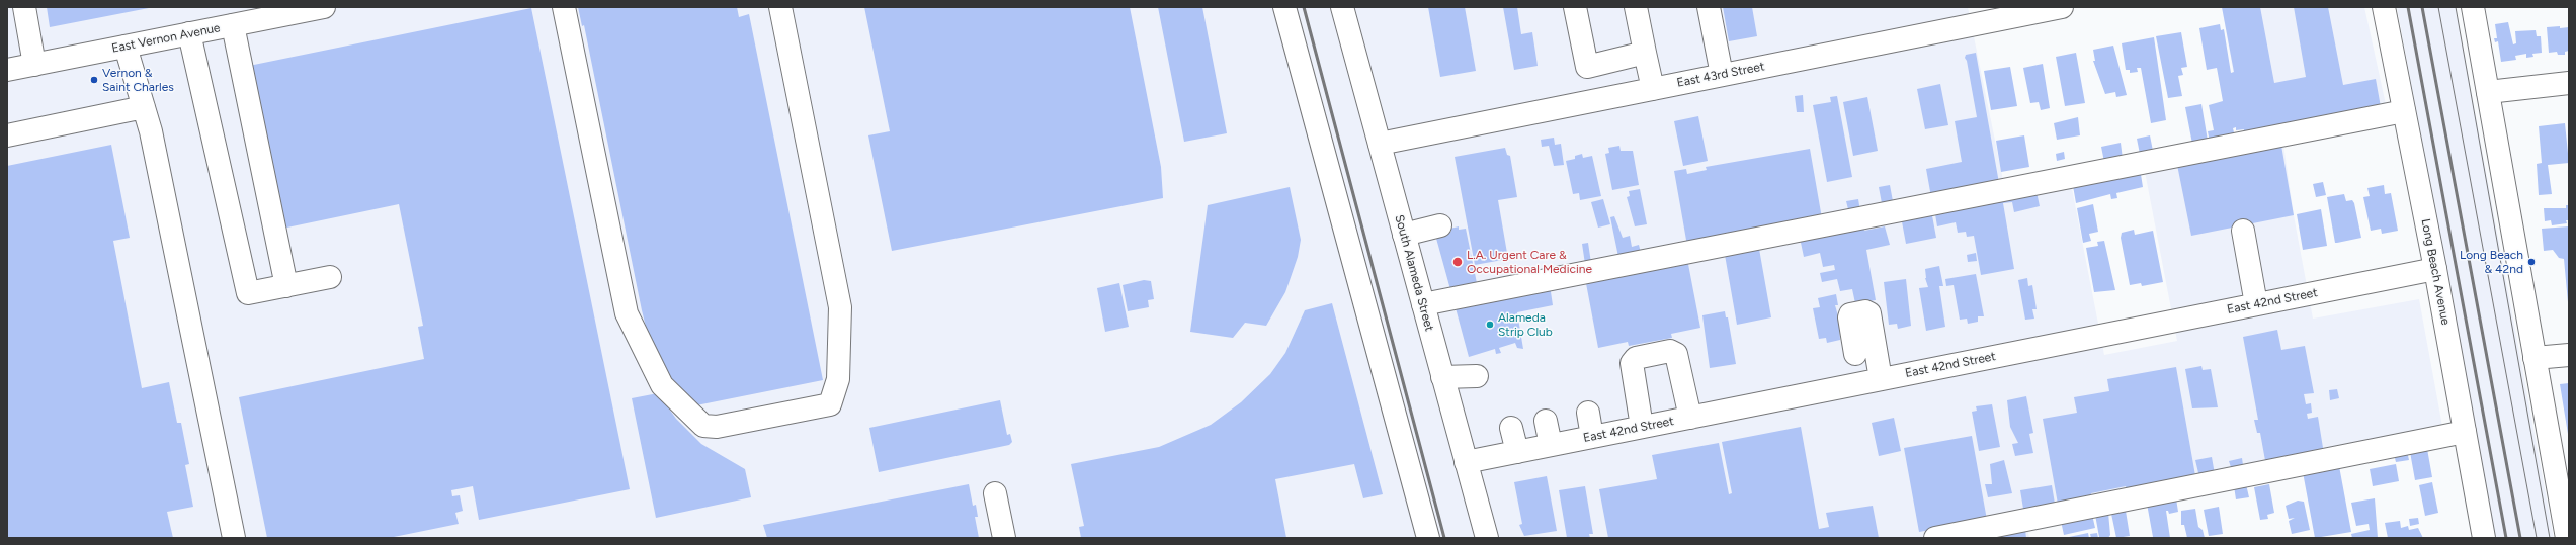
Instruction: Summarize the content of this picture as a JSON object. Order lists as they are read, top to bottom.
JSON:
{
  "streets": {
    "street": [
      "East Vernon Avenue",
      "East 43rd Street",
      "Long Beach Avenue",
      "South Alameda Street",
      "East 42nd Street"
    ]
  },
  "crossings": [
    ["East 43rd Street", "South Alameda Street"],
    ["Long Beach Avenue", "East 42nd Street"],
    ["South Alameda Street", "East 42nd Street"]
  ],
  "places": [
    "Vernon & Saint Charles",
    "L.A. Urgent Care & Occupational Medicine",
    "Long Beach & 42nd",
    "Alameda Strip Club"
  ]
}
